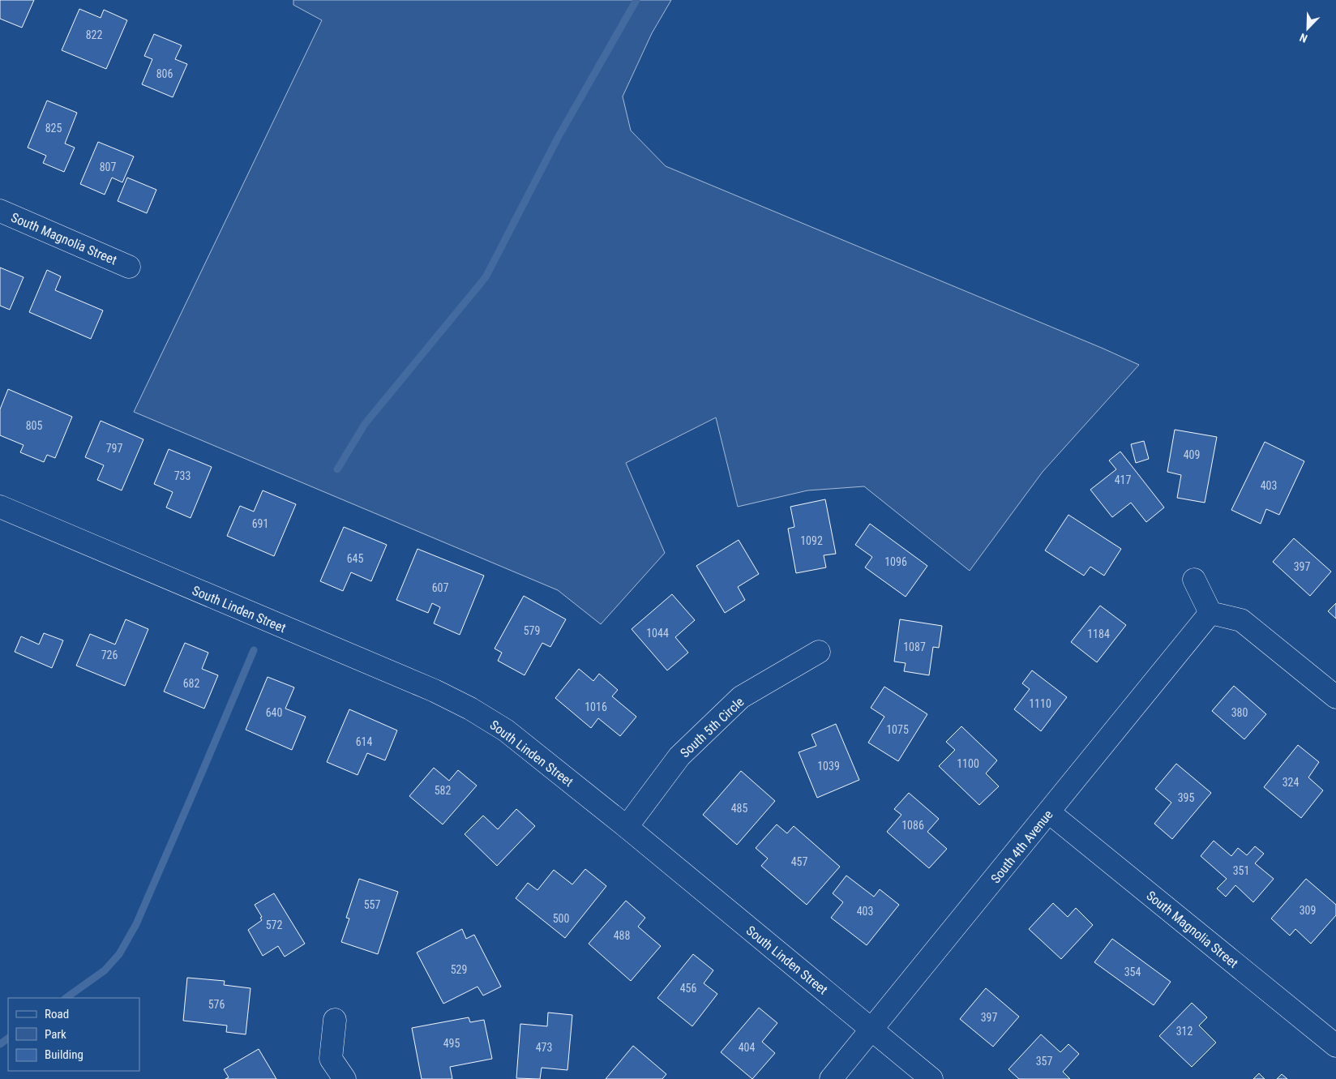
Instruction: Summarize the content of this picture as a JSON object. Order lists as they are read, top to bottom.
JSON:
{
  "streets": {
    "street": [
      "South Magnolia Street",
      "South Linden Street",
      "South 5th Circle",
      "South 4th Avenue"
    ]
  },
  "crossings": [
    ["South Magnolia Street", "South 4th Avenue"],
    ["South Linden Street", "South 5th Circle"],
    ["South Linden Street", "South 4th Avenue"]
  ],
  "house_numbers": [
    "822",
    "806",
    "825",
    "807",
    "805",
    "797",
    "409",
    "733",
    "417",
    "403",
    "691",
    "1092",
    "645",
    "1096",
    "397",
    "607",
    "579",
    "1044",
    "1184",
    "1087",
    "726",
    "682",
    "1110",
    "1016",
    "640",
    "380",
    "1075",
    "614",
    "1100",
    "1039",
    "324",
    "582",
    "395",
    "485",
    "1086",
    "457",
    "351",
    "557",
    "309",
    "403",
    "500",
    "572",
    "488",
    "529",
    "354",
    "456",
    "576",
    "397",
    "312",
    "495",
    "473",
    "404",
    "357"
  ],
  "legend": ["Road", "Park", "Building"],
  "north": "bottom left"
}
